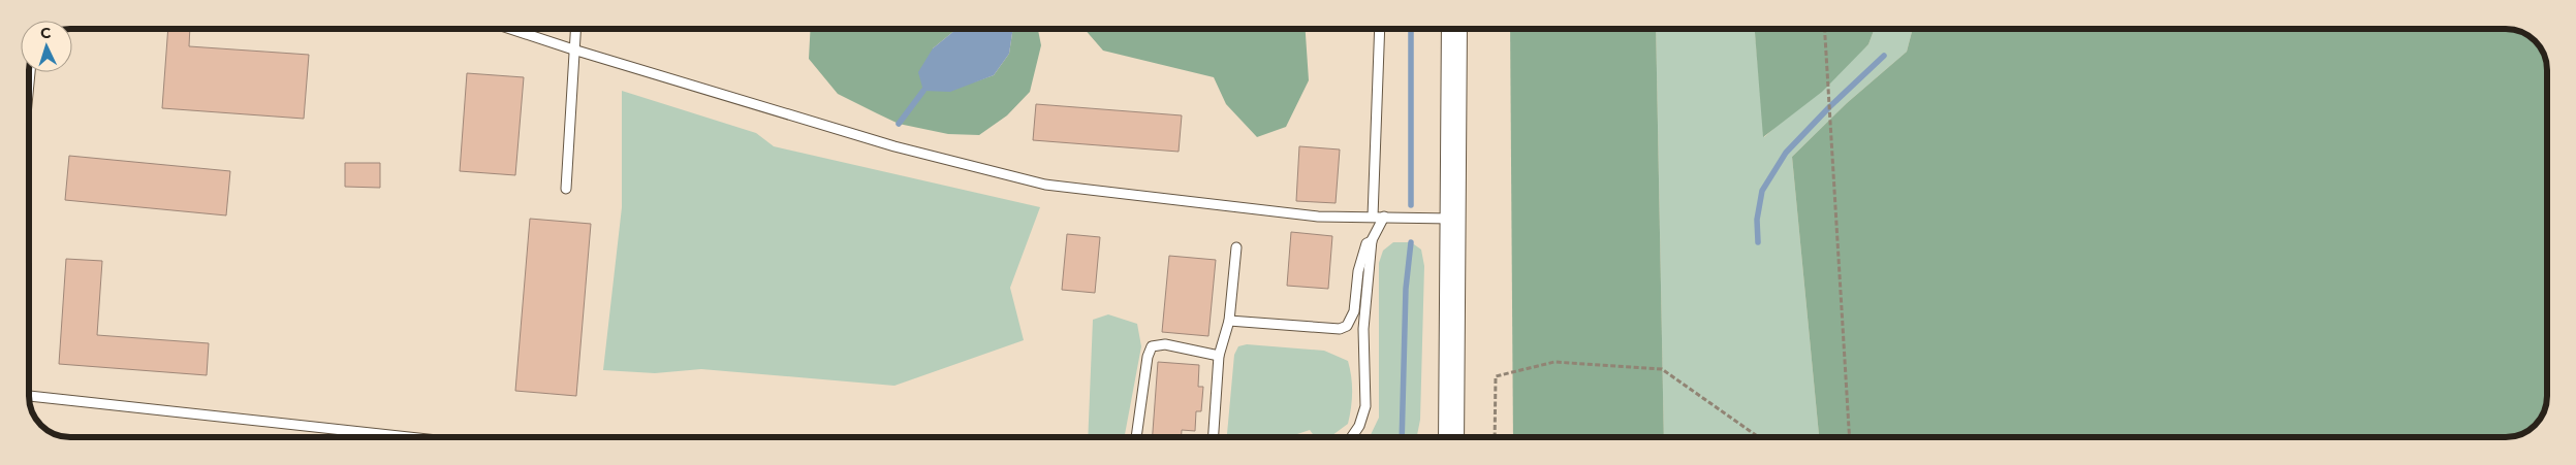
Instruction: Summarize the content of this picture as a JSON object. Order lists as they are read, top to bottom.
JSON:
{
  "north": "top"
}
